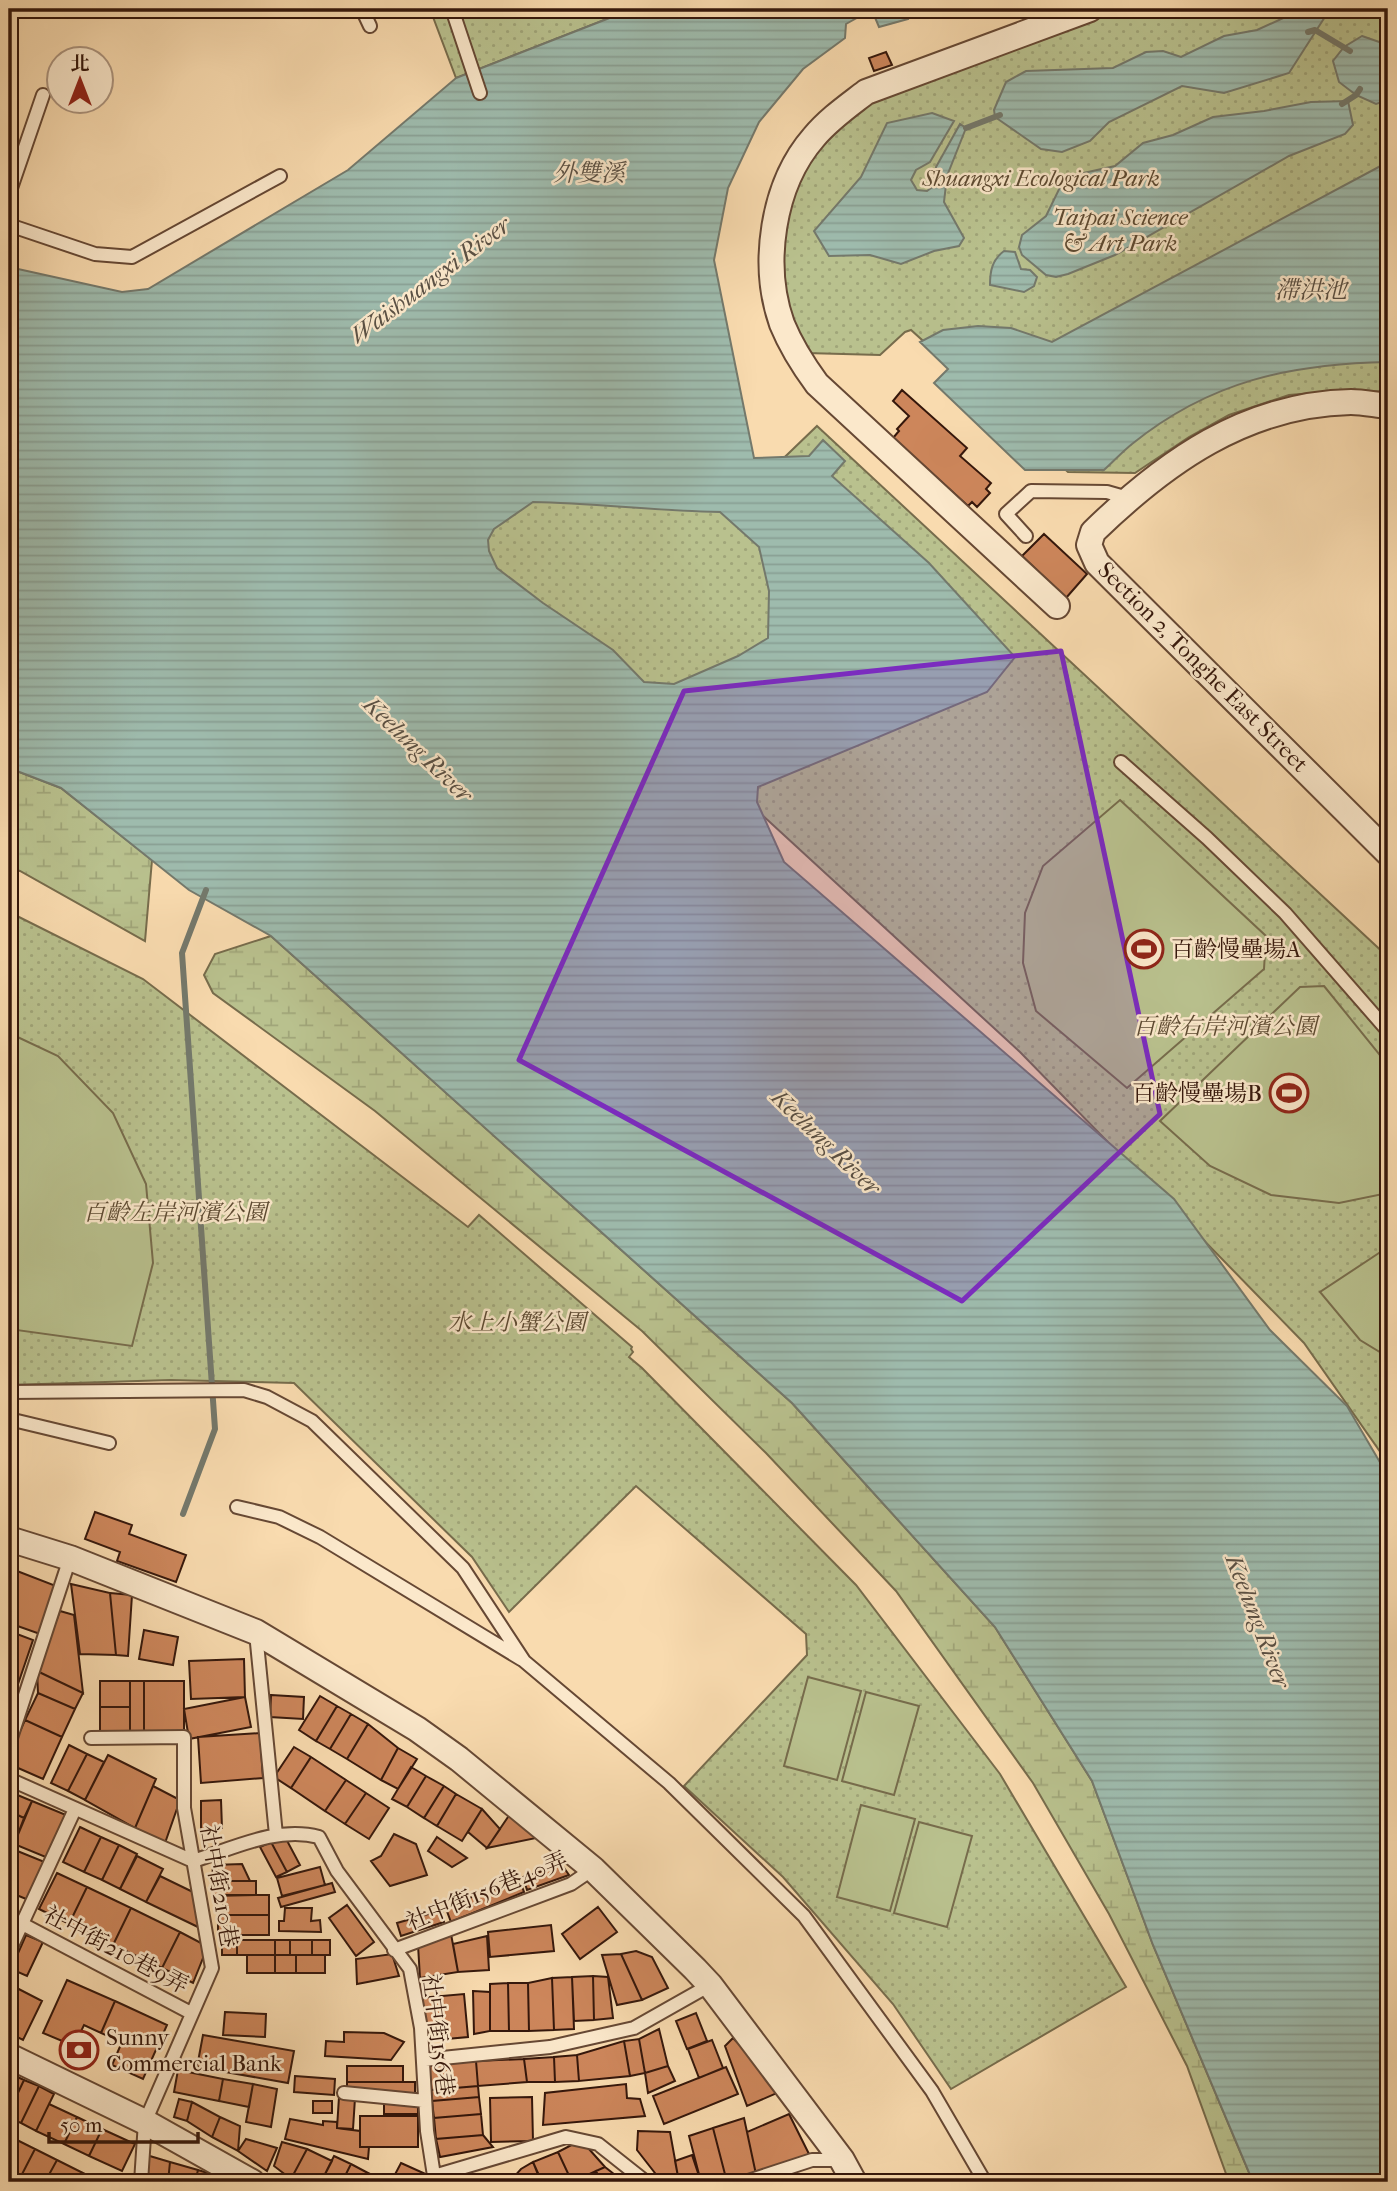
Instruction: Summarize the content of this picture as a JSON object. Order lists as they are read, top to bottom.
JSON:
{
  "streets": {
    "street": ["Section 2, Tonghe East Street"],
    "lane": [
      "社中街210巷",
      "社中街156巷40弄",
      "社中街210巷9弄",
      "社中街156巷"
    ]
  },
  "crossings": [
    ["社中街210巷", "社中街210巷9弄"],
    ["社中街156巷40弄", "社中街156巷"]
  ],
  "water": [
    "外雙溪",
    "Waishuangxi River",
    "滯洪池",
    "Keelung River"
  ],
  "parks": [
    "Shuangxi Ecological Park",
    "Taipai Science & Art Park",
    "百齡右岸河濱公園",
    "百齡左岸河濱公園",
    "水上小蟹公園"
  ],
  "places": {
    "sports": ["百齡慢壘場A", "百齡慢壘場B"],
    "bank": ["Sunny Commercial Bank"]
  },
  "scale_bar": "50 m",
  "north": "top"
}
